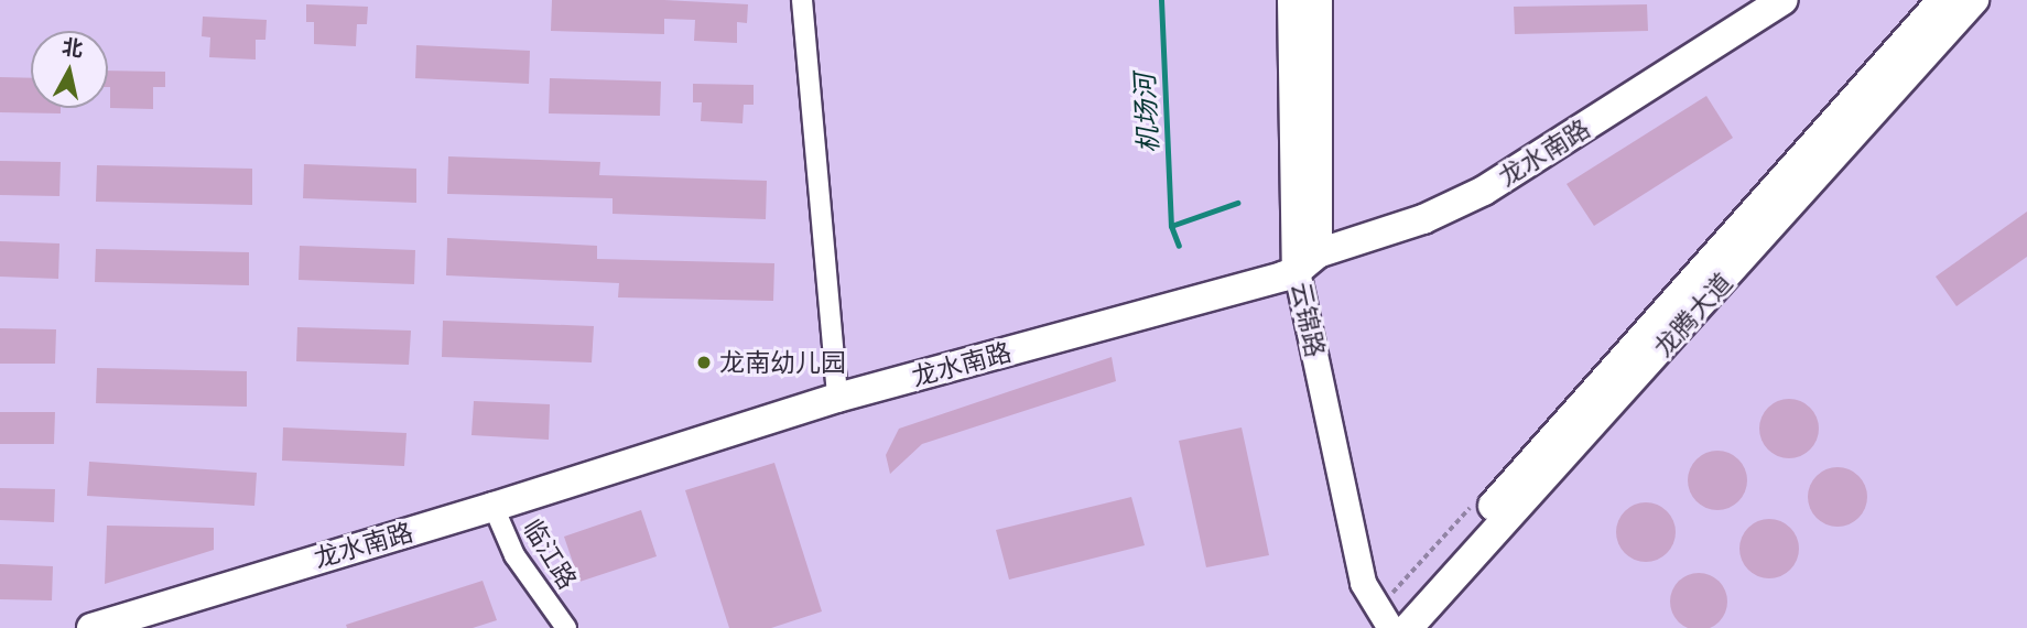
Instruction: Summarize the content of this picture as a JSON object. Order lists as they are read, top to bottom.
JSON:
{
  "streets": {
    "main road": ["龙水南路", "龙腾大道", "云锦路"],
    "street": ["临江路"]
  },
  "crossings": [
    ["龙水南路", "云锦路"],
    ["龙水南路", "临江路"],
    ["龙腾大道", "云锦路"]
  ],
  "water": ["机场河"],
  "places": ["龙南幼儿园"],
  "north": "top"
}
